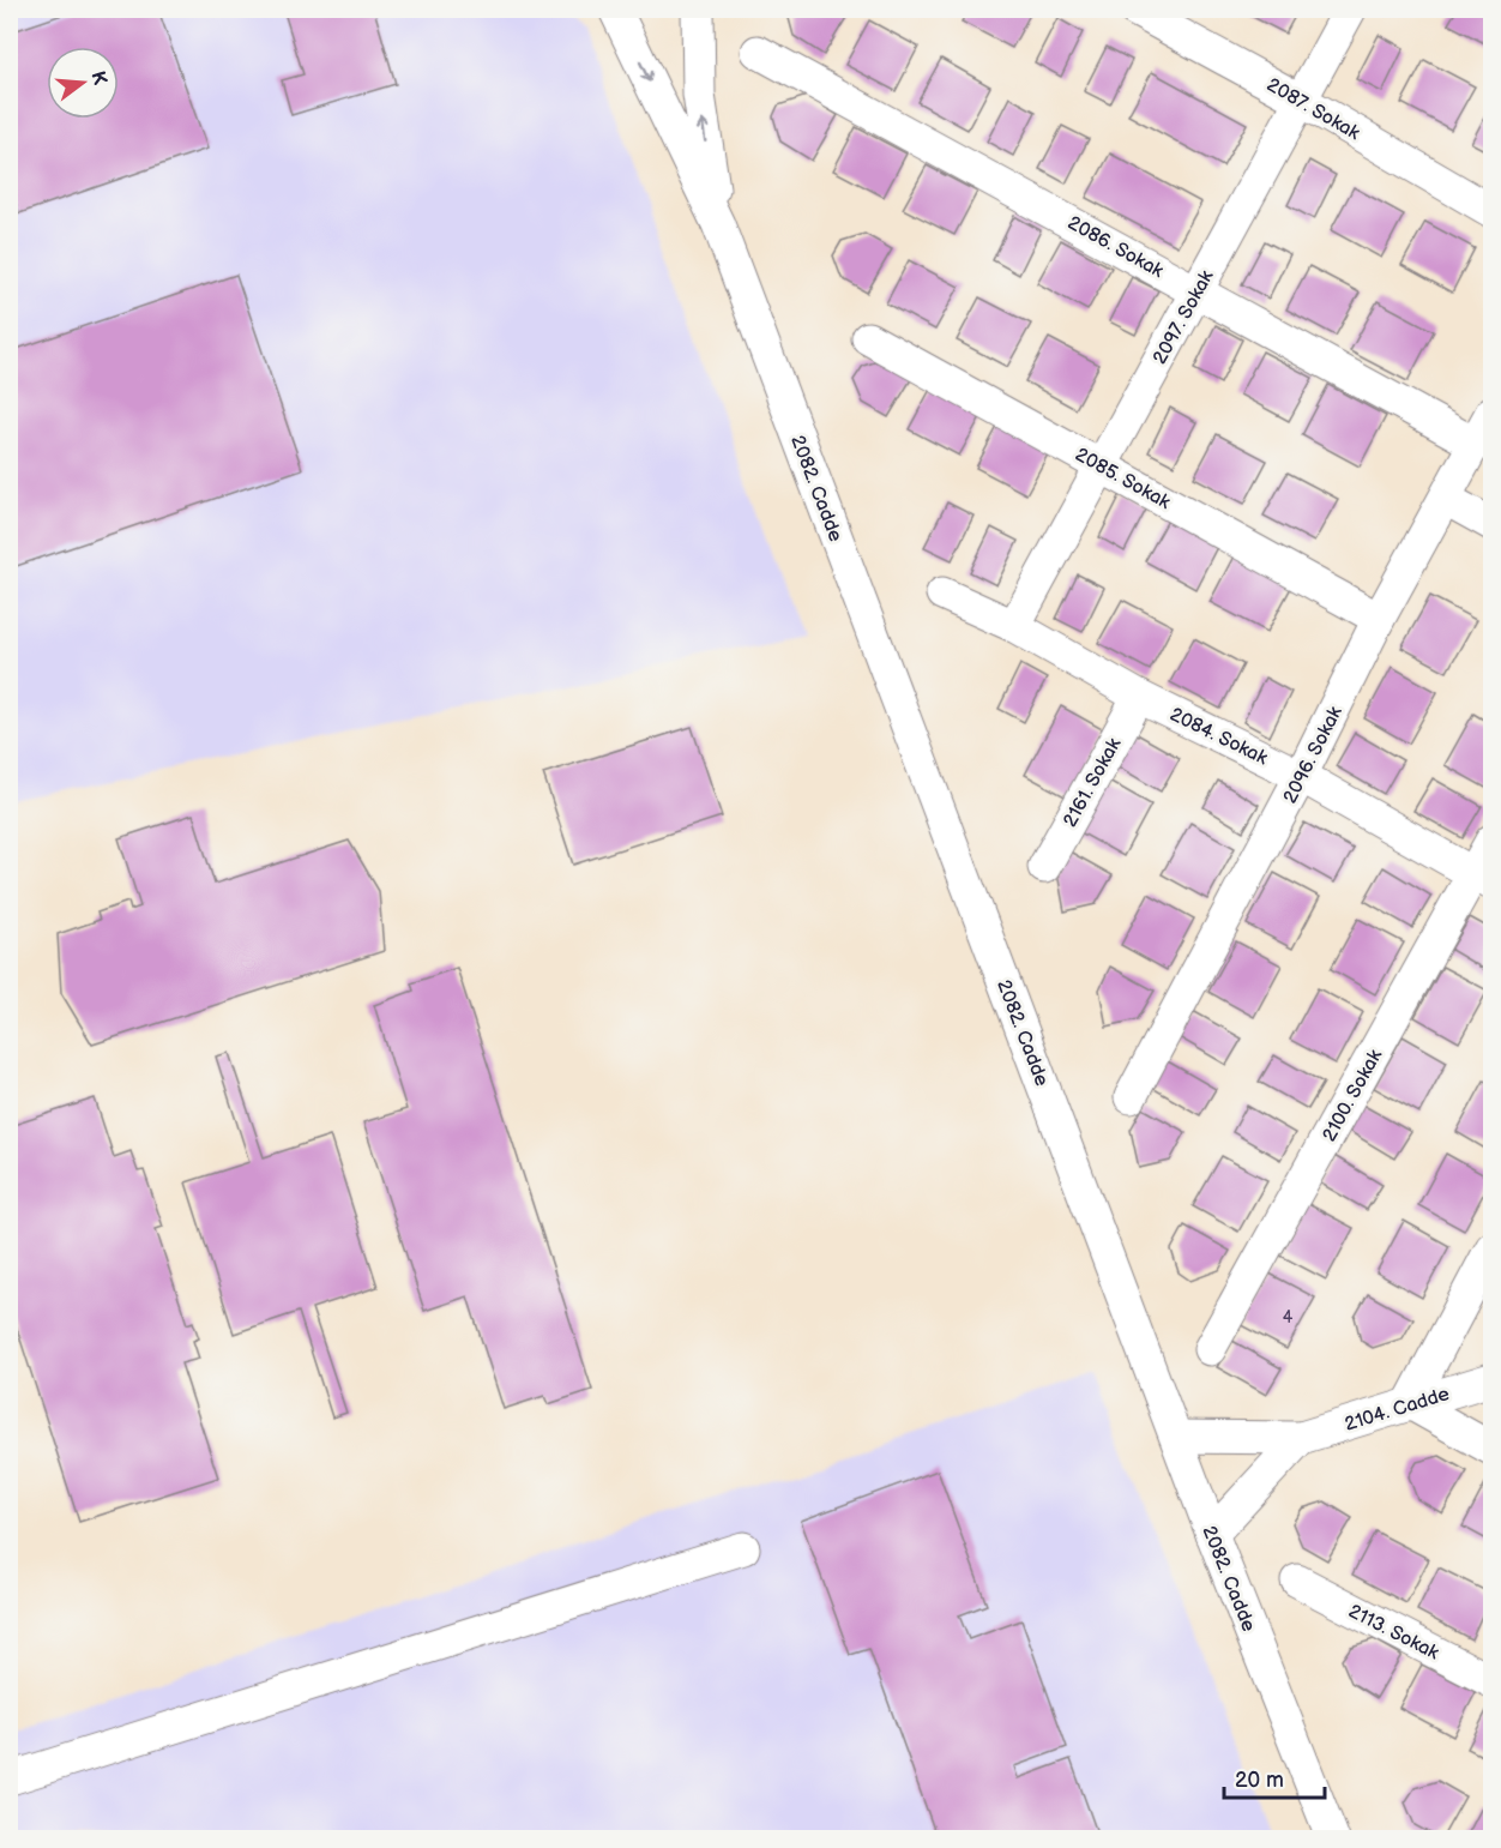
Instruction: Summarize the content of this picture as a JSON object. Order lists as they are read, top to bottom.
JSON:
{
  "streets": {
    "street": [
      "2087. Sokak",
      "2086. Sokak",
      "2097. Sokak",
      "2085. Sokak",
      "2082. Cadde",
      "2084. Sokak",
      "2096. Sokak",
      "2161. Sokak",
      "2100. Sokak",
      "2104. Cadde",
      "2113. Sokak"
    ]
  },
  "crossings": [
    ["2087. Sokak", "2097. Sokak"],
    ["2086. Sokak", "2097. Sokak"],
    ["2086. Sokak", "2096. Sokak"],
    ["2097. Sokak", "2085. Sokak"],
    ["2097. Sokak", "2084. Sokak"],
    ["2085. Sokak", "2096. Sokak"],
    ["2082. Cadde", "2104. Cadde"],
    ["2084. Sokak", "2096. Sokak"],
    ["2084. Sokak", "2161. Sokak"],
    ["2084. Sokak", "2100. Sokak"]
  ],
  "house_numbers": ["4"],
  "scale_bar": "20 m",
  "north": "right"
}
